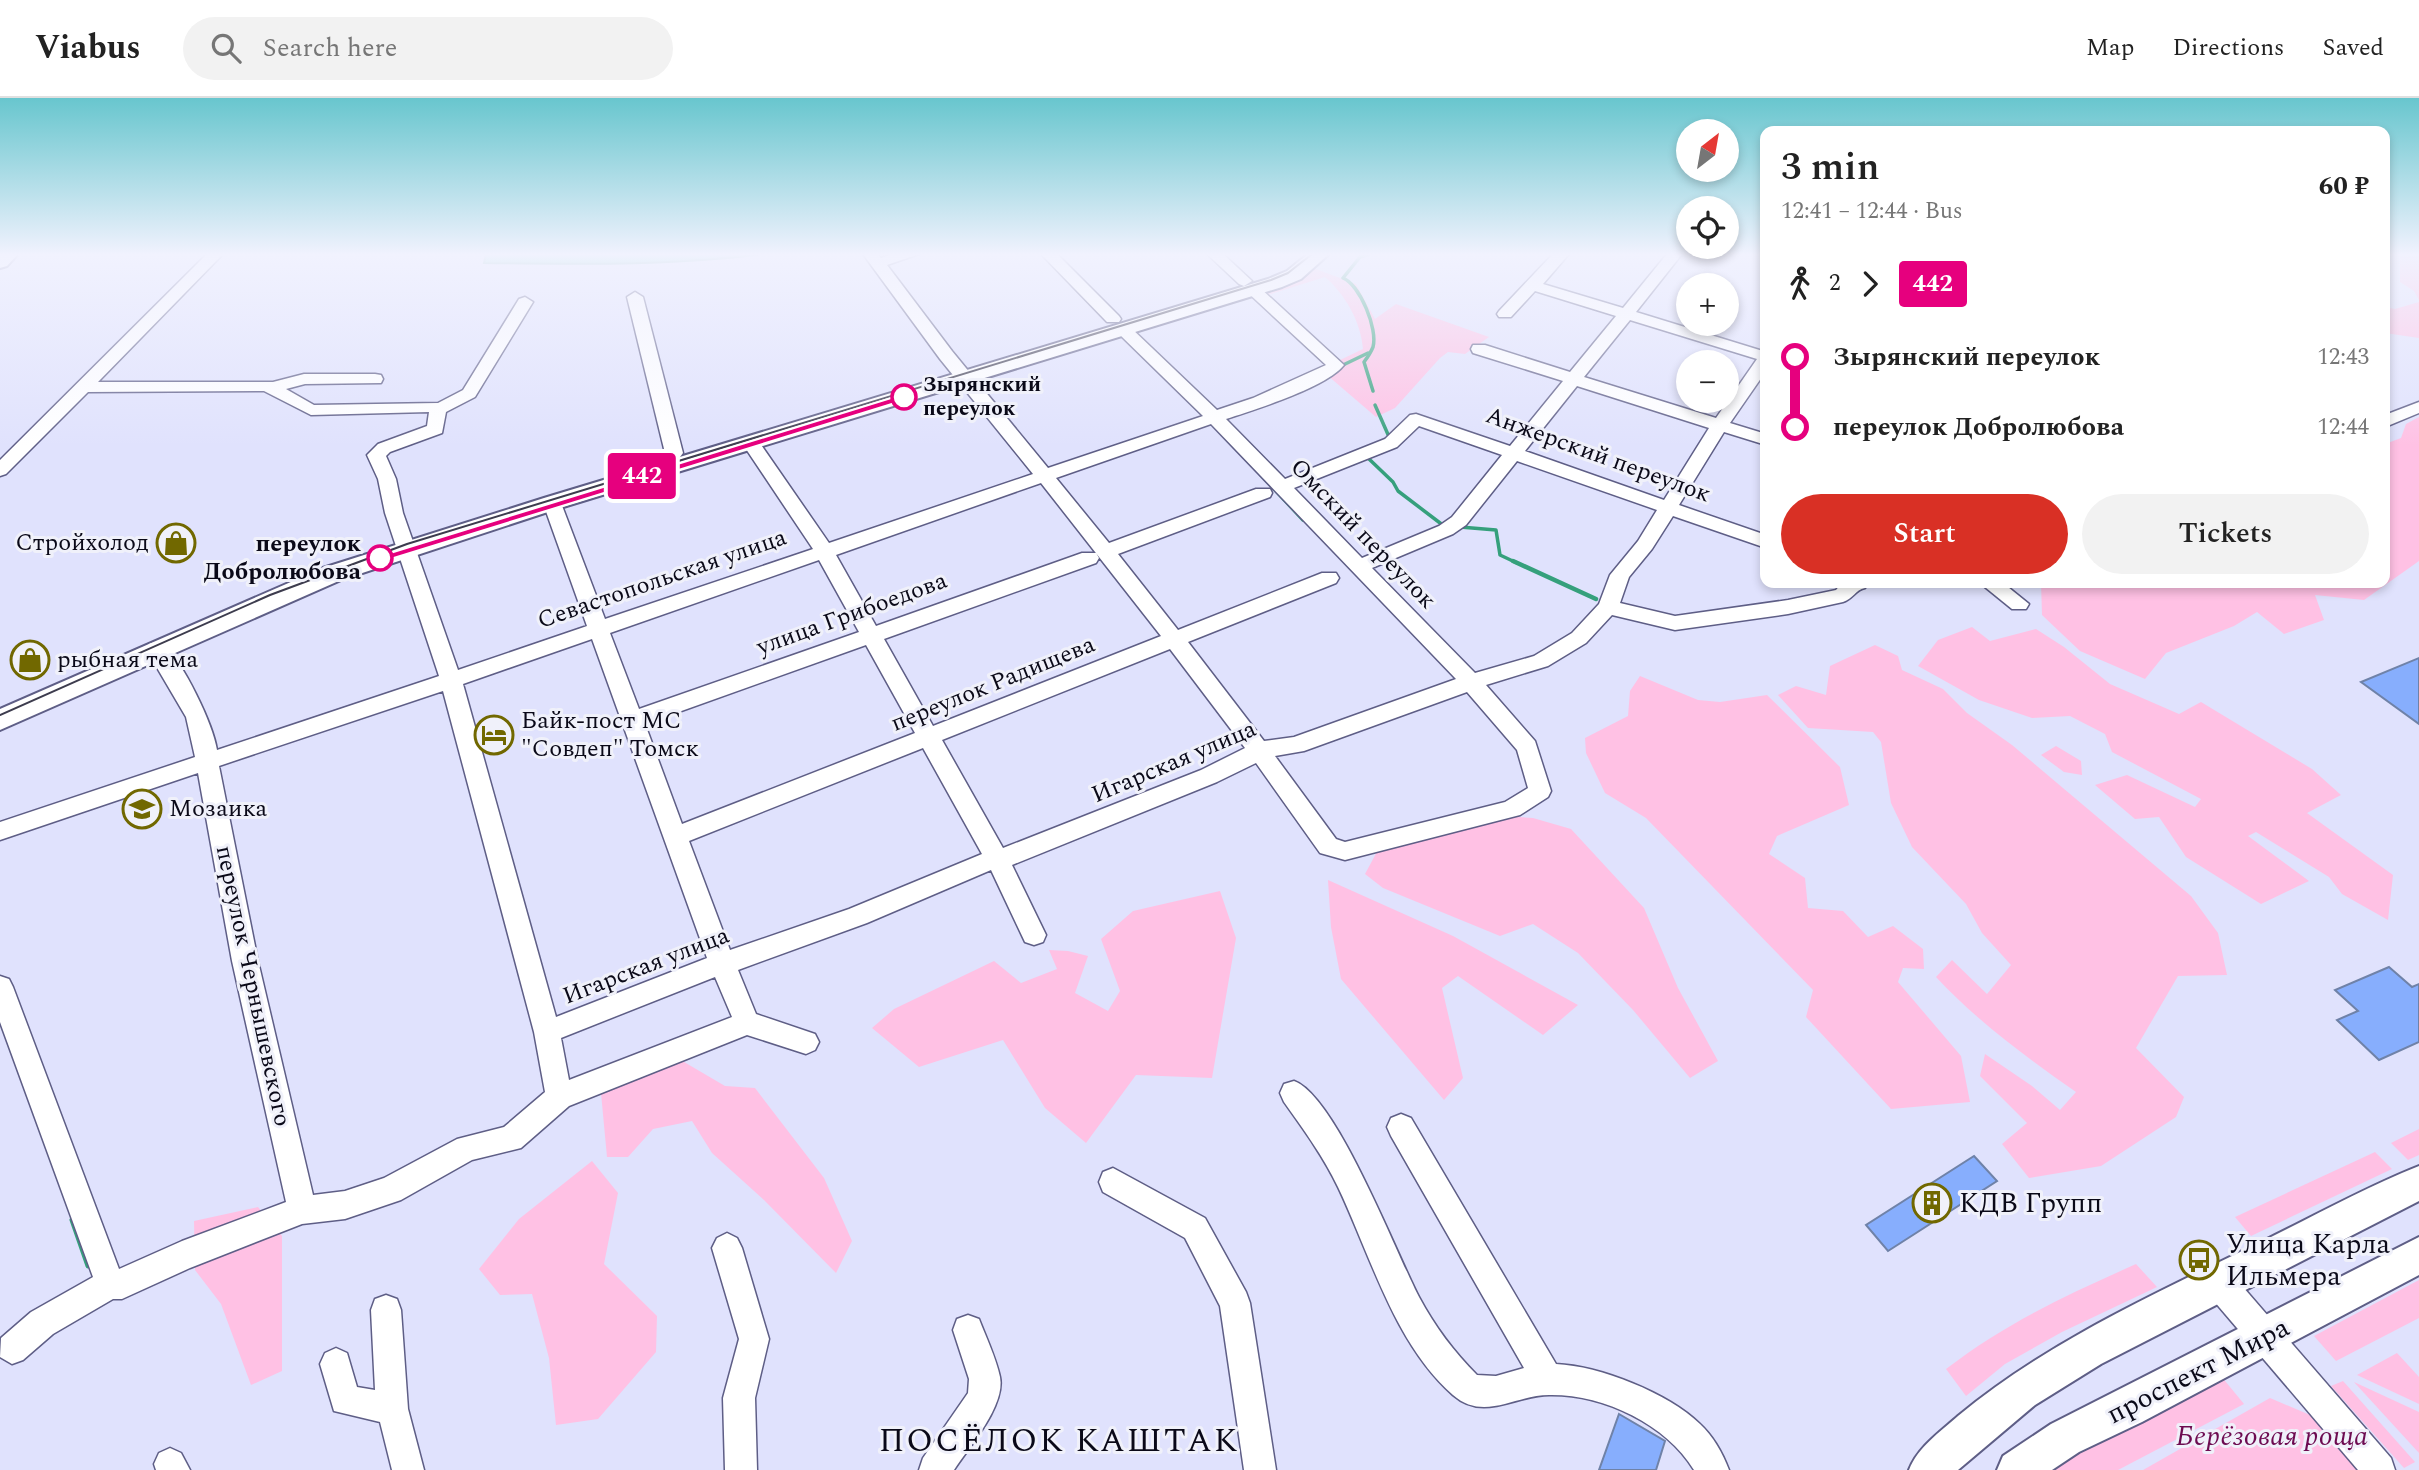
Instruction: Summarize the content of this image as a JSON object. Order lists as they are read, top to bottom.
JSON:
{
  "streets": {
    "main road": ["проспект Мира"],
    "street": [
      "Анжерский переулок",
      "Омский переулок",
      "Севастопольская улица",
      "улица Грибоедова",
      "переулок Радищева",
      "Игарская улица",
      "переулок Чернышевского"
    ]
  },
  "crossings": [
    ["Анжерский переулок", "улица Грибоедова"],
    ["Омский переулок", "Севастопольская улица"],
    ["Омский переулок", "улица Грибоедова"],
    ["Омский переулок", "Игарская улица"],
    ["Севастопольская улица", "переулок Чернышевского"]
  ],
  "districts": ["ПОСЁЛОК КАШТАК"],
  "parks": ["Берёзовая роща"],
  "places": {
    "other": ["Зырянский переулок", "переулок Добролюбова"],
    "shop": ["Стройхолод", "рыбная тема"],
    "hotel": ["Байк-пост MC \"Совдеп\" Томск"],
    "school or university": ["Мозаика"],
    "building": ["КДВ Групп"],
    "bus stop": ["Улица Карла Ильмера"]
  },
  "lines": ["bus line 442"],
  "north": "top right",
  "page": {
    "header": "Viabus",
    "search": "Search here",
    "nav": ["Map", "Directions", "Saved"],
    "on_map": "442",
    "map_buttons": ["+", "−"],
    "heading": ["3 min", "12:41 – 12:44 · Bus", "60 ₽"],
    "legs": ["2", "442"],
    "list": [
      {
        "name": "Зырянский переулок",
        "value": "12:43"
      },
      {
        "name": "переулок Добролюбова",
        "value": "12:44"
      }
    ],
    "buttons": ["Start", "Tickets"]
  }
}
